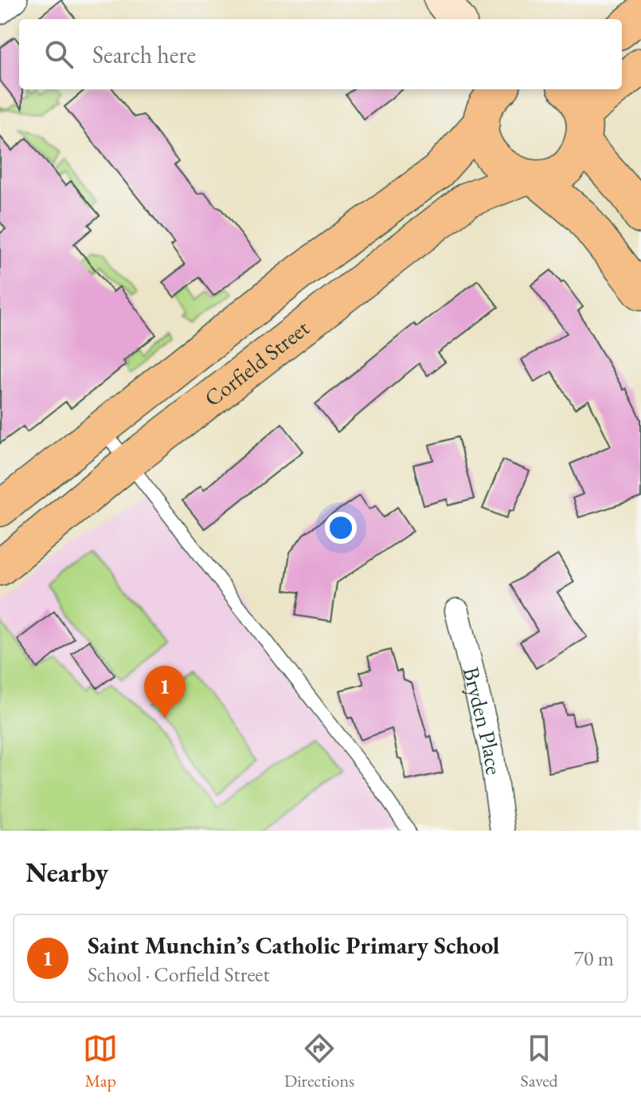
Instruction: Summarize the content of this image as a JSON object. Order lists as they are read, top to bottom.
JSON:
{
  "streets": {
    "main road": ["Corfield Street"],
    "street": ["Bryden Place"]
  },
  "page": {
    "search": "Search here",
    "pins": "1",
    "heading": "Nearby",
    "list": [
      {
        "mark": "1",
        "name": "Saint Munchin’s Catholic Primary School",
        "note": "School · Corfield Street",
        "value": "70 m"
      }
    ],
    "nav": ["Map", "Directions", "Saved"]
  }
}
